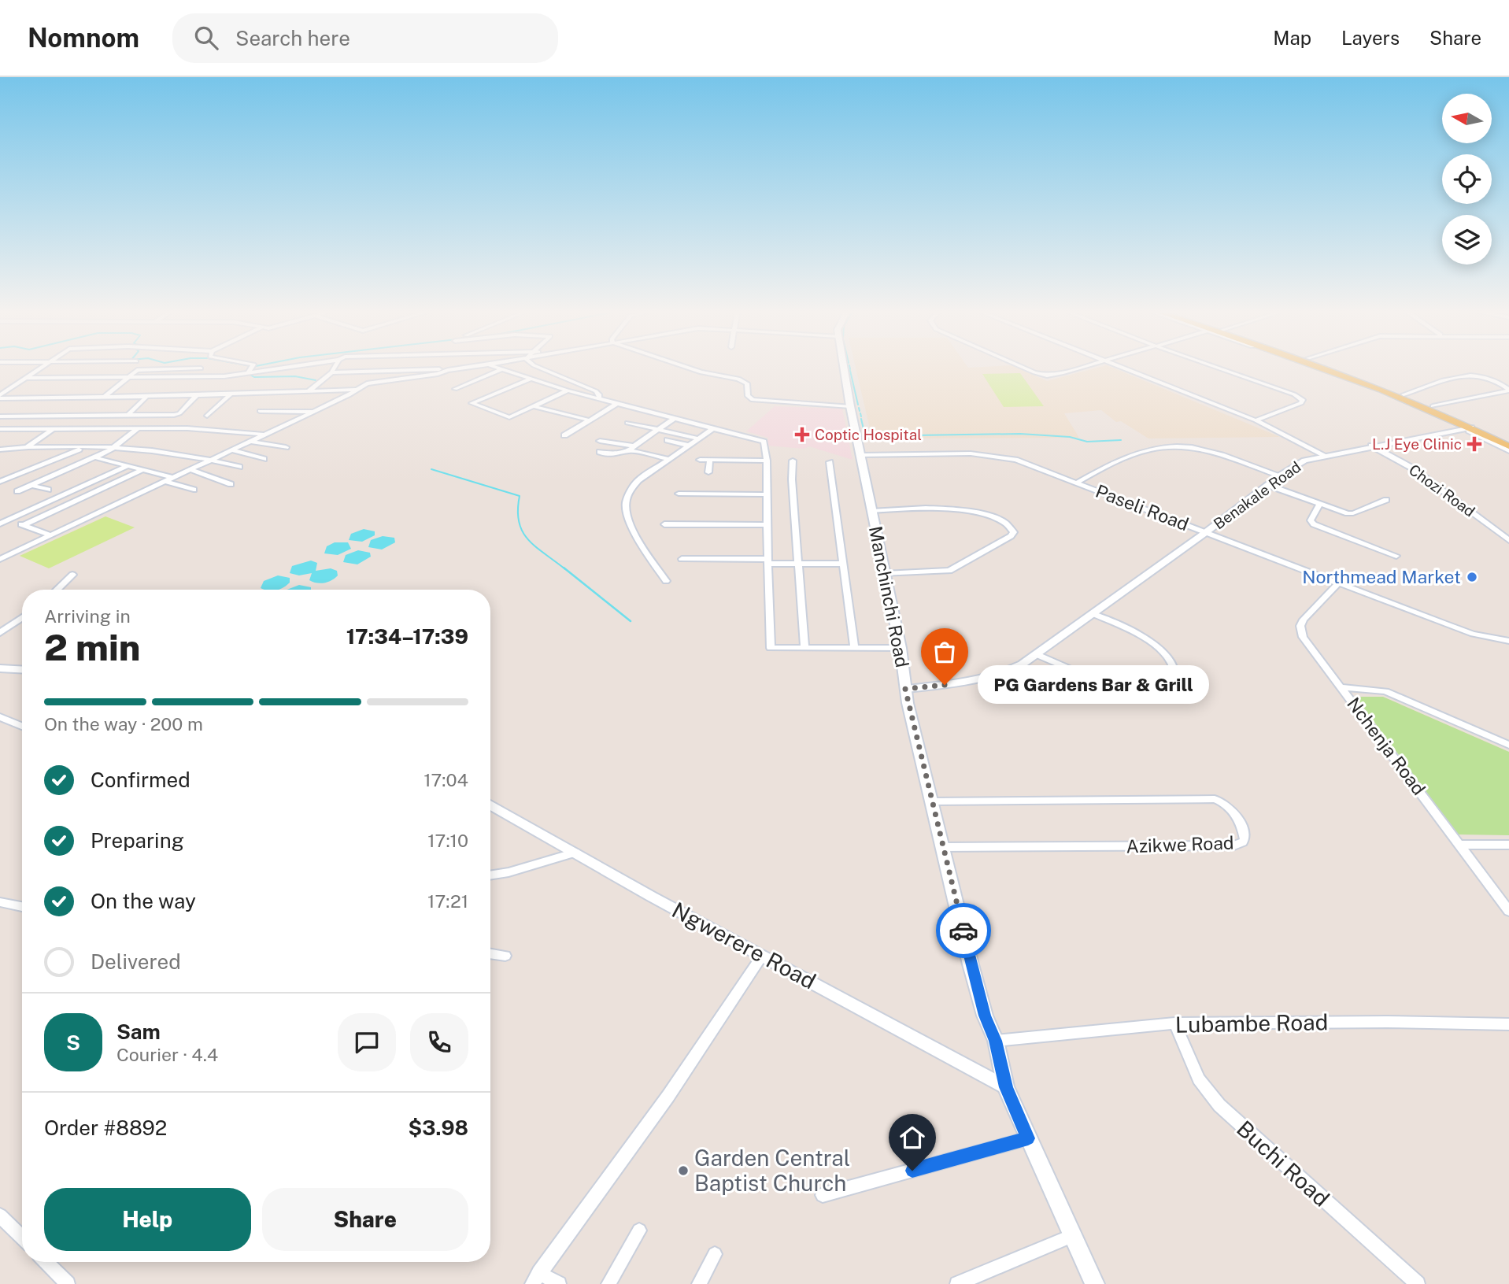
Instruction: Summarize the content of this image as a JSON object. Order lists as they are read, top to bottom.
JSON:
{
  "streets": {
    "main road": ["Manchinchi Road"],
    "street": [
      "Chozi Road",
      "Benakale Road",
      "Paseli Road",
      "Nchenja Road",
      "Azikwe Road",
      "Ngwerere Road",
      "Lubambe Road",
      "Buchi Road"
    ]
  },
  "crossings": [
    ["Chozi Road", "Benakale Road"],
    ["Benakale Road", "Paseli Road"],
    ["Paseli Road", "Manchinchi Road"],
    ["Paseli Road", "Nchenja Road"],
    ["Manchinchi Road", "Azikwe Road"],
    ["Manchinchi Road", "Ngwerere Road"],
    ["Manchinchi Road", "Lubambe Road"],
    ["Lubambe Road", "Buchi Road"]
  ],
  "places": {
    "health": ["Coptic Hospital", "L.J Eye Clinic"],
    "other": ["Northmead Market", "PG Gardens Bar & Grill", "Garden Central Baptist Church"]
  },
  "north": "left",
  "page": {
    "header": "Nomnom",
    "search": "Search here",
    "nav": ["Map", "Layers", "Share"],
    "heading": ["2 min", "Arriving in", "17:34–17:39"],
    "panel": [
      "Sam",
      "Courier · 4.4",
      "Order #8892",
      "$3.98"
    ],
    "bubble": "PG Gardens Bar & Grill",
    "bar": "On the way · 200 m",
    "list": [
      ["Confirmed", "17:04"],
      ["Preparing", "17:10"],
      ["On the way", "17:21"],
      "Delivered"
    ],
    "round": "S",
    "buttons": ["Help", "Share"]
  }
}
